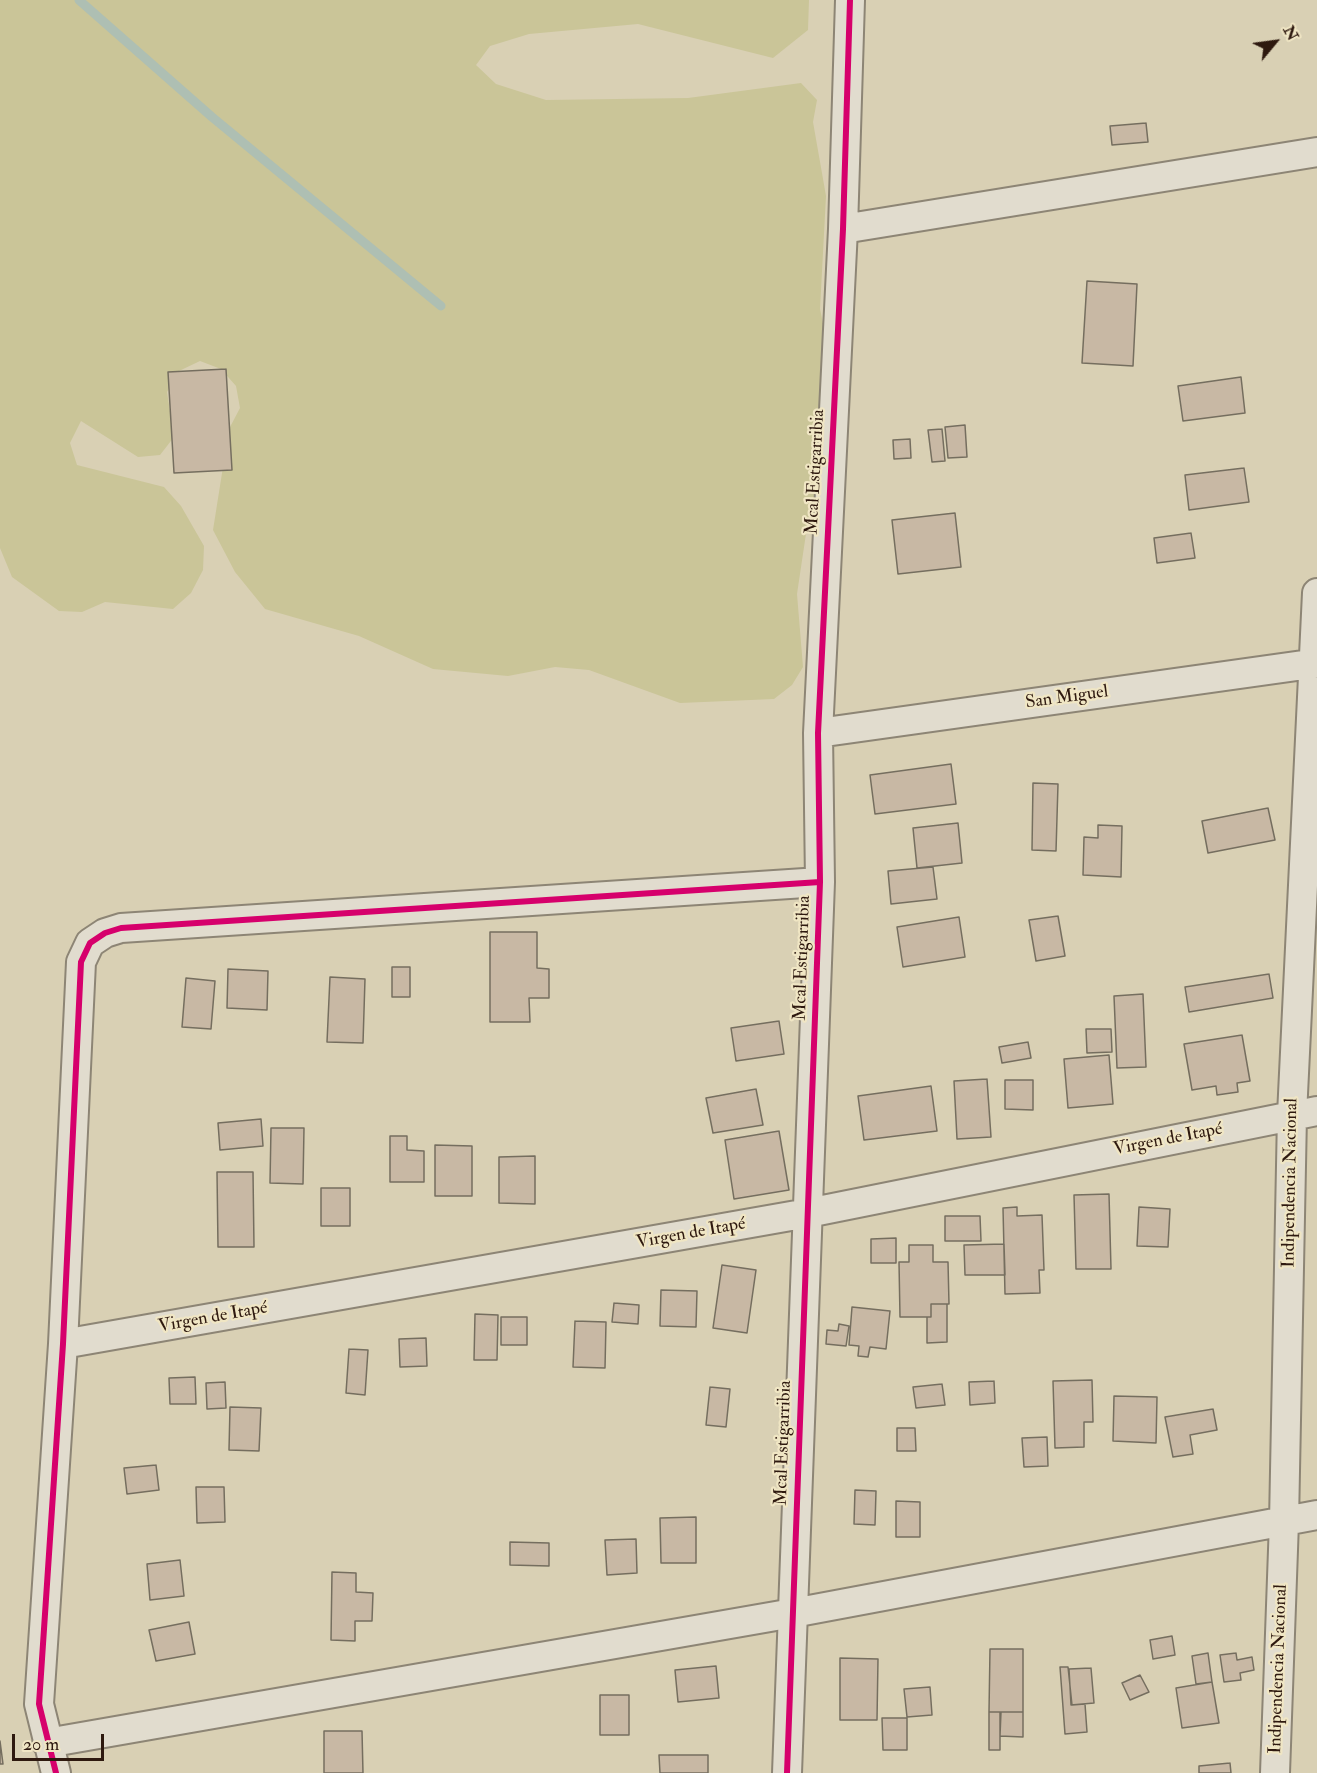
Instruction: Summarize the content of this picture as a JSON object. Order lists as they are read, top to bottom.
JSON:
{
  "streets": {
    "street": [
      "Mcal Estigarribia",
      "San Miguel",
      "Virgen de Itapé",
      "Indipendencia Nacional"
    ]
  },
  "crossings": [
    ["Mcal Estigarribia", "San Miguel"],
    ["Mcal Estigarribia", "Virgen de Itapé"],
    ["San Miguel", "Indipendencia Nacional"],
    ["Virgen de Itapé", "Indipendencia Nacional"]
  ],
  "scale_bar": "20 m",
  "north": "top right"
}
